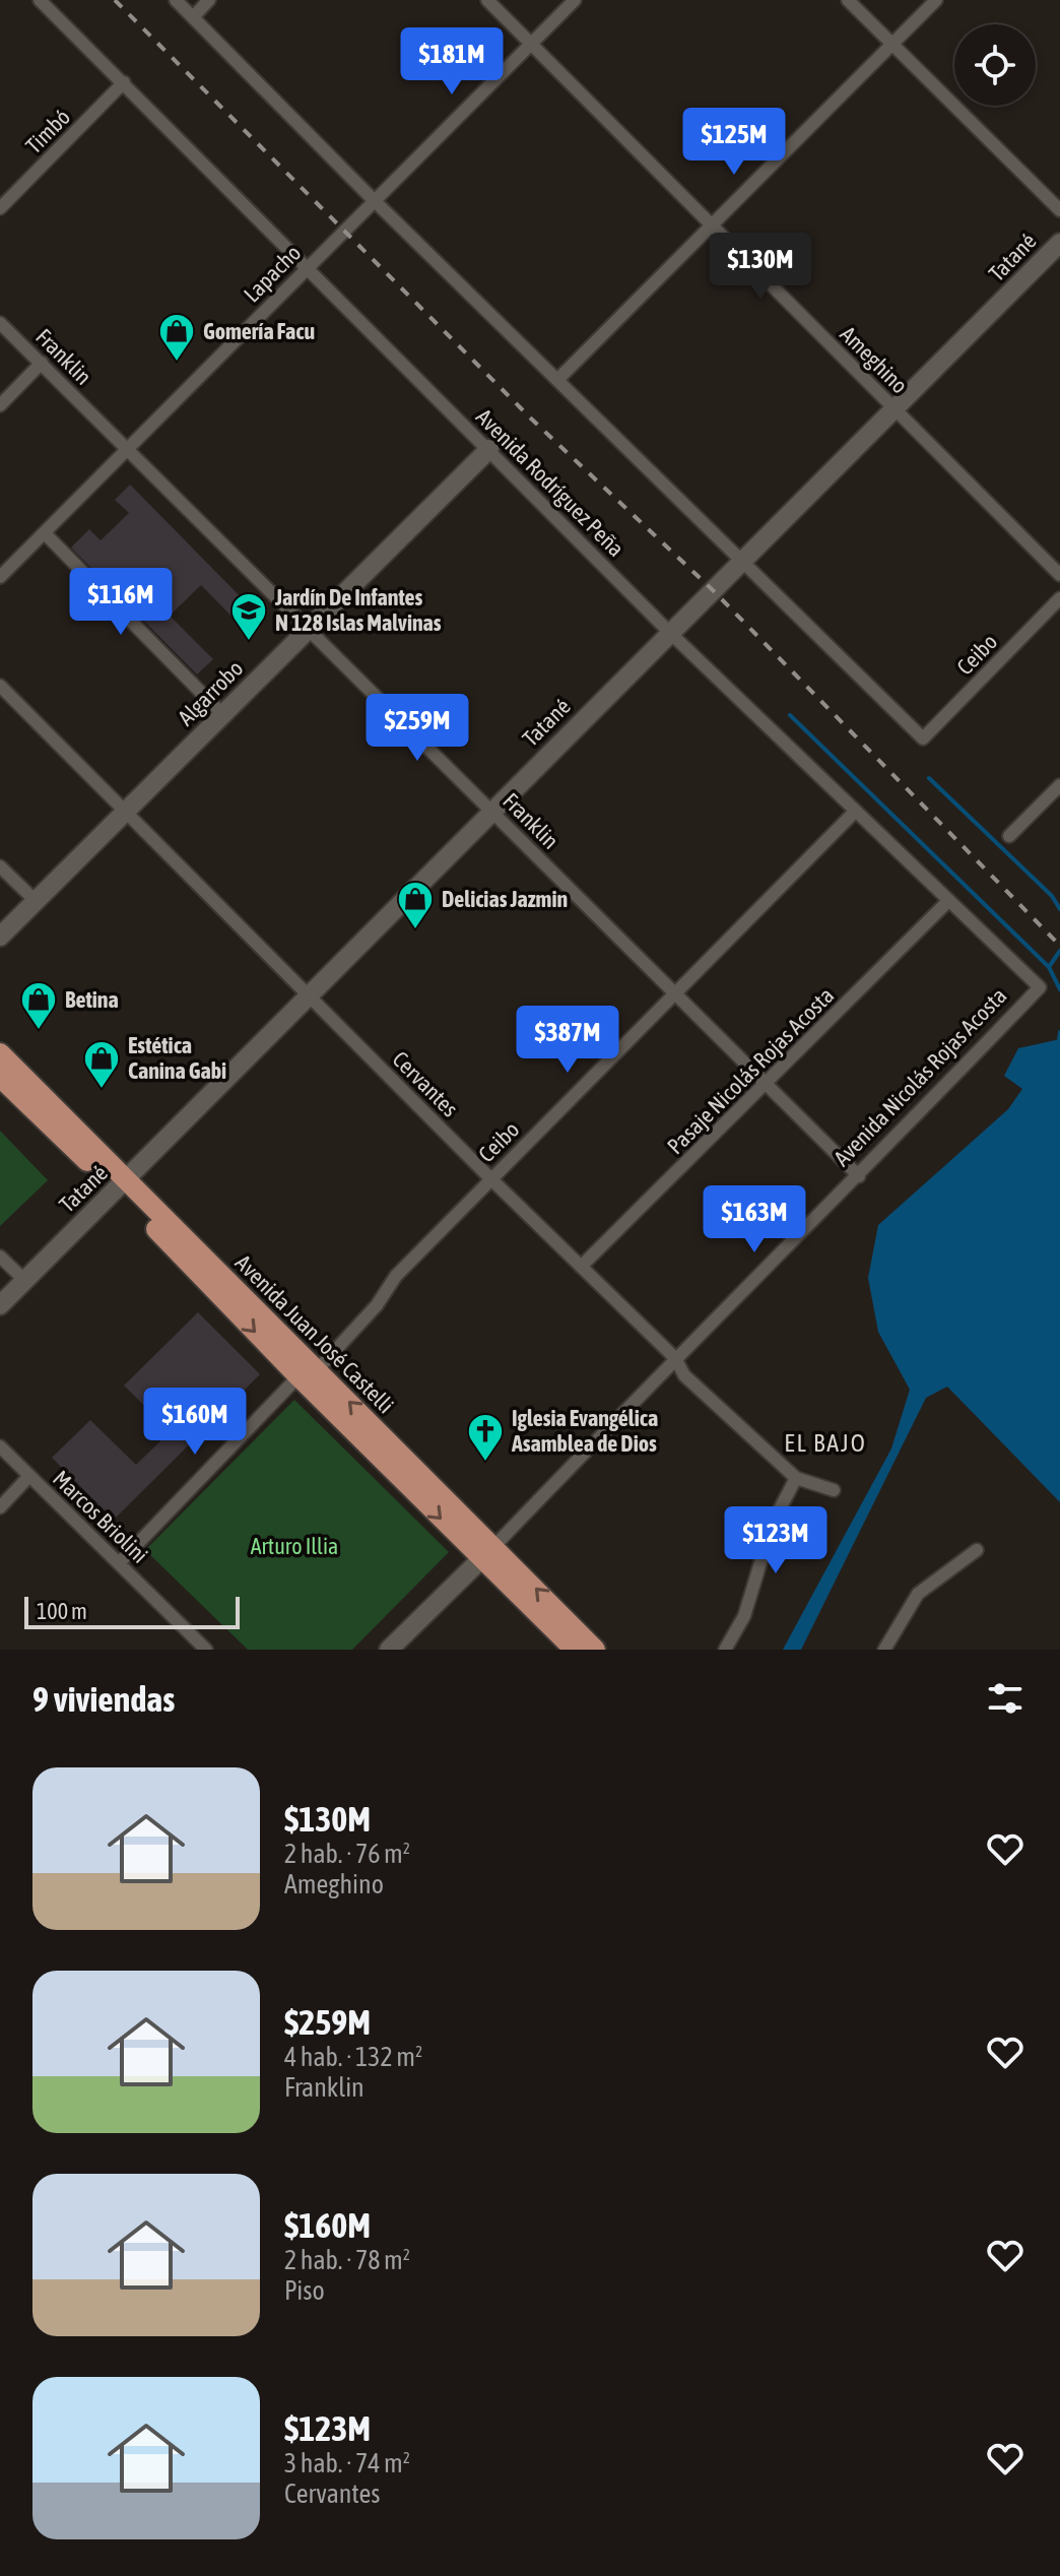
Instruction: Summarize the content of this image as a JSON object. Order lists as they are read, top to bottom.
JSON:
{
  "streets": {
    "main road": ["Avenida Juan José Castelli"],
    "street": [
      "Timbó",
      "Tatané",
      "Lapacho",
      "Franklin",
      "Ameghino",
      "Avenida Rodríguez Peña",
      "Ceibo",
      "Algarrobo",
      "Pasaje Nicolás Rojas Acosta",
      "Avenida Nicolás Rojas Acosta",
      "Cervantes",
      "Marcos Briolini"
    ]
  },
  "crossings": [
    ["Timbó", "Avenida Rodríguez Peña"],
    ["Tatané", "Franklin"],
    ["Tatané", "Ameghino"],
    ["Tatané", "Avenida Rodríguez Peña"],
    ["Tatané", "Ceibo"],
    ["Tatané", "Cervantes"],
    ["Tatané", "Avenida Juan José Castelli"],
    ["Lapacho", "Franklin"],
    ["Lapacho", "Ameghino"],
    ["Lapacho", "Avenida Rodríguez Peña"],
    ["Franklin", "Ceibo"],
    ["Franklin", "Algarrobo"],
    ["Franklin", "Pasaje Nicolás Rojas Acosta"],
    ["Franklin", "Avenida Nicolás Rojas Acosta"],
    ["Avenida Rodríguez Peña", "Ceibo"],
    ["Avenida Rodríguez Peña", "Algarrobo"],
    ["Avenida Rodríguez Peña", "Pasaje Nicolás Rojas Acosta"],
    ["Avenida Rodríguez Peña", "Avenida Nicolás Rojas Acosta"],
    ["Ceibo", "Cervantes"],
    ["Ceibo", "Avenida Juan José Castelli"],
    ["Ceibo", "Marcos Briolini"],
    ["Algarrobo", "Cervantes"],
    ["Pasaje Nicolás Rojas Acosta", "Cervantes"],
    ["Avenida Nicolás Rojas Acosta", "Cervantes"],
    ["Avenida Nicolás Rojas Acosta", "Avenida Juan José Castelli"]
  ],
  "districts": ["EL BAJO"],
  "parks": ["Arturo Illia"],
  "places": {
    "shop": [
      "Gomería Facu",
      "Delicias Jazmin",
      "Betina",
      "Estética Canina Gabi"
    ],
    "school or university": ["Jardín De Infantes N 128 Islas Malvinas"],
    "church": ["Iglesia Evangélica Asamblea de Dios"]
  },
  "scale_bar": "100 m",
  "page": {
    "price": [
      "$181M",
      "$125M",
      "$130M",
      "$116M",
      "$259M",
      "$387M",
      "$163M",
      "$160M",
      "$123M"
    ],
    "scale": "100 m",
    "heading": "9 viviendas",
    "list": [
      {
        "name": "$130M",
        "note": "2 hab. · 76 m² · Ameghino"
      },
      {
        "name": "$259M",
        "note": "4 hab. · 132 m² · Franklin"
      },
      {
        "name": "$160M",
        "note": "2 hab. · 78 m² · Piso"
      },
      {
        "name": "$123M",
        "note": "3 hab. · 74 m² · Cervantes"
      }
    ]
  }
}
